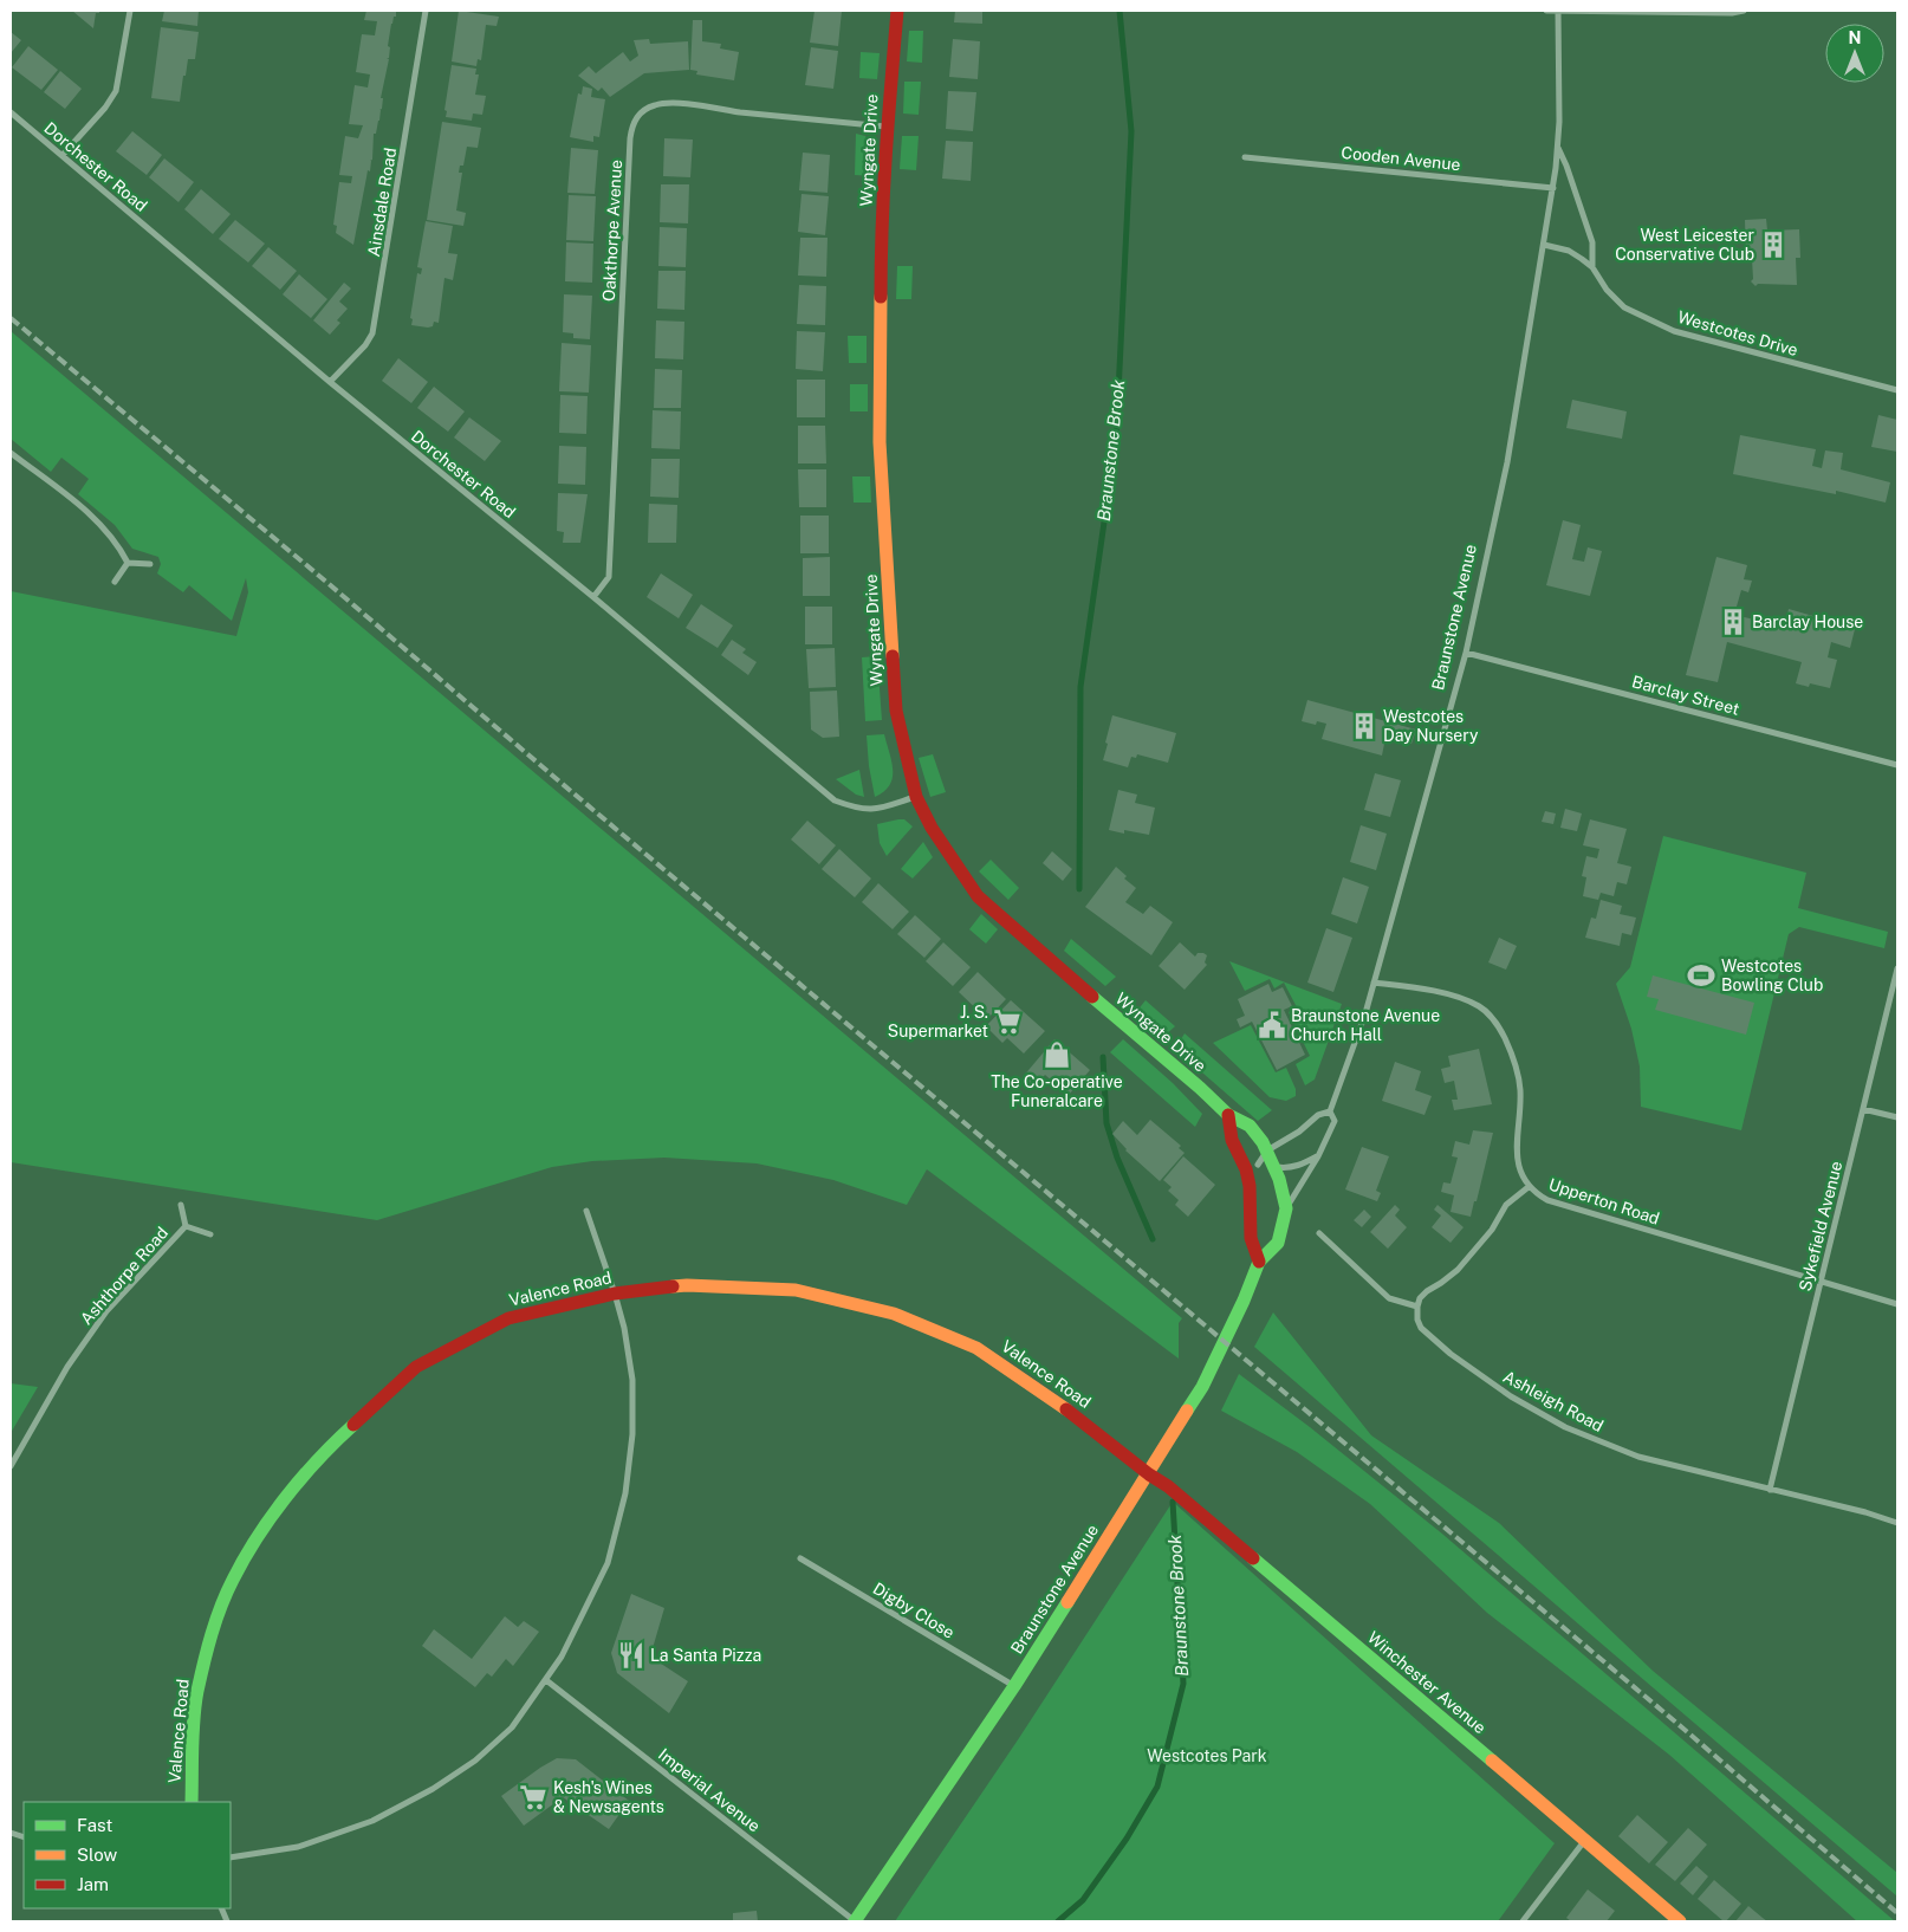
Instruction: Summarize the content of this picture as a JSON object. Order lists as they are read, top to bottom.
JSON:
{
  "streets": {
    "street": [
      "Wyngate Drive",
      "Cooden Avenue",
      "Dorchester Road",
      "Ainsdale Road",
      "Oakthorpe Avenue",
      "Westcotes Drive",
      "Braunstone Avenue",
      "Barclay Street",
      "Upperton Road",
      "Sykefield Avenue",
      "Ashthorpe Road",
      "Valence Road",
      "Ashleigh Road",
      "Digby Close",
      "Winchester Avenue",
      "Imperial Avenue"
    ]
  },
  "crossings": [
    ["Wyngate Drive", "Dorchester Road"],
    ["Wyngate Drive", "Oakthorpe Avenue"],
    ["Wyngate Drive", "Braunstone Avenue"],
    ["Cooden Avenue", "Braunstone Avenue"],
    ["Dorchester Road", "Ainsdale Road"],
    ["Dorchester Road", "Oakthorpe Avenue"],
    ["Westcotes Drive", "Braunstone Avenue"],
    ["Braunstone Avenue", "Barclay Street"],
    ["Braunstone Avenue", "Upperton Road"],
    ["Braunstone Avenue", "Valence Road"],
    ["Braunstone Avenue", "Digby Close"],
    ["Braunstone Avenue", "Winchester Avenue"],
    ["Braunstone Avenue", "Imperial Avenue"],
    ["Upperton Road", "Sykefield Avenue"],
    ["Sykefield Avenue", "Ashleigh Road"],
    ["Valence Road", "Winchester Avenue"]
  ],
  "water": ["Braunstone Brook"],
  "parks": ["Westcotes Park"],
  "places": {
    "building": ["West Leicester Conservative Club", "Barclay House", "Westcotes Day Nursery"],
    "sports": ["Westcotes Bowling Club"],
    "supermarket": ["J. S. Supermarket", "Kesh's Wines & Newsagents"],
    "public building": ["Braunstone Avenue Church Hall"],
    "shop": ["The Co-operative Funeralcare"],
    "restaurant": ["La Santa Pizza"]
  },
  "legend": ["Fast", "Slow", "Jam"],
  "north": "top"
}
